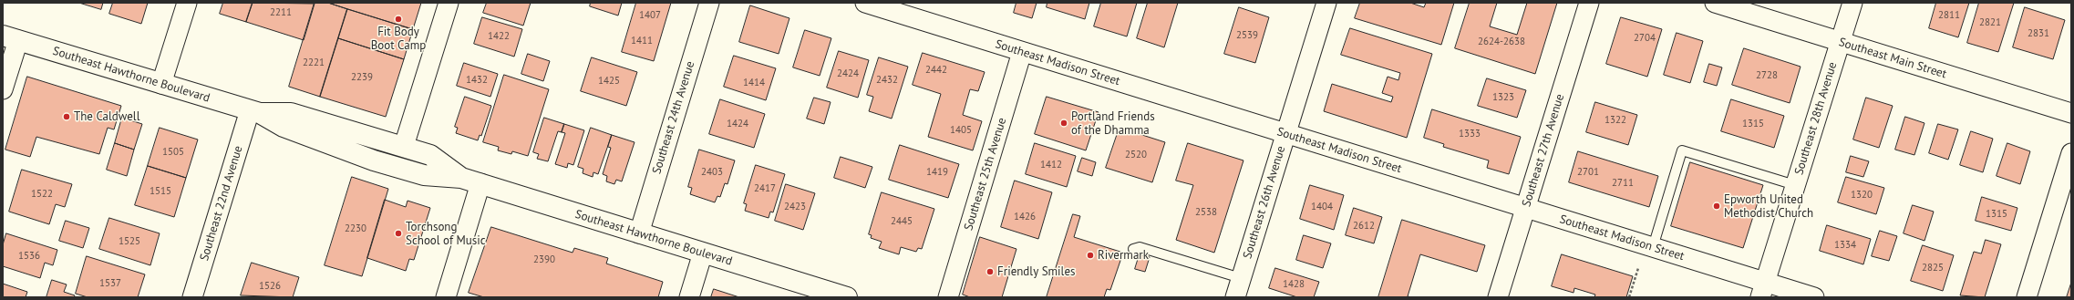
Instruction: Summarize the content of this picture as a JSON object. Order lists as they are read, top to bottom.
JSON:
{
  "streets": {
    "main road": ["Southeast Hawthorne Boulevard"],
    "street": [
      "Southeast Main Street",
      "Southeast Madison Street",
      "Southeast 24th Avenue",
      "Southeast 28th Avenue",
      "Southeast 27th Avenue",
      "Southeast 25th Avenue",
      "Southeast 26th Avenue",
      "Southeast 22nd Avenue"
    ]
  },
  "crossings": [
    ["Southeast Main Street", "Southeast 28th Avenue"],
    ["Southeast Madison Street", "Southeast 28th Avenue"],
    ["Southeast Madison Street", "Southeast 27th Avenue"],
    ["Southeast Madison Street", "Southeast 25th Avenue"],
    ["Southeast Madison Street", "Southeast 26th Avenue"],
    ["Southeast Hawthorne Boulevard", "Southeast 24th Avenue"],
    ["Southeast Hawthorne Boulevard", "Southeast 22nd Avenue"]
  ],
  "places": [
    "Fit Body Boot Camp",
    "The Caldwell",
    "Portland Friends of the Dhamma",
    "Epworth United Methodist Church",
    "Torchsong School of Music",
    "Rivermark",
    "Friendly Smiles"
  ],
  "house_numbers": [
    "2211",
    "1407",
    "2811",
    "2821",
    "2831",
    "2539",
    "1422",
    "2704",
    "1411",
    "2624-2638",
    "2221",
    "2442",
    "2424",
    "2728",
    "2239",
    "1432",
    "2432",
    "1425",
    "1414",
    "1323",
    "1322",
    "1424",
    "1315",
    "1405",
    "1333",
    "1505",
    "2520",
    "1412",
    "2403",
    "1419",
    "2701",
    "2711",
    "2417",
    "1515",
    "1522",
    "1320",
    "2423",
    "1404",
    "2538",
    "1315",
    "1426",
    "2445",
    "2612",
    "2230",
    "1525",
    "1334",
    "1536",
    "2390",
    "2825",
    "1537",
    "1428",
    "1526"
  ]
}
